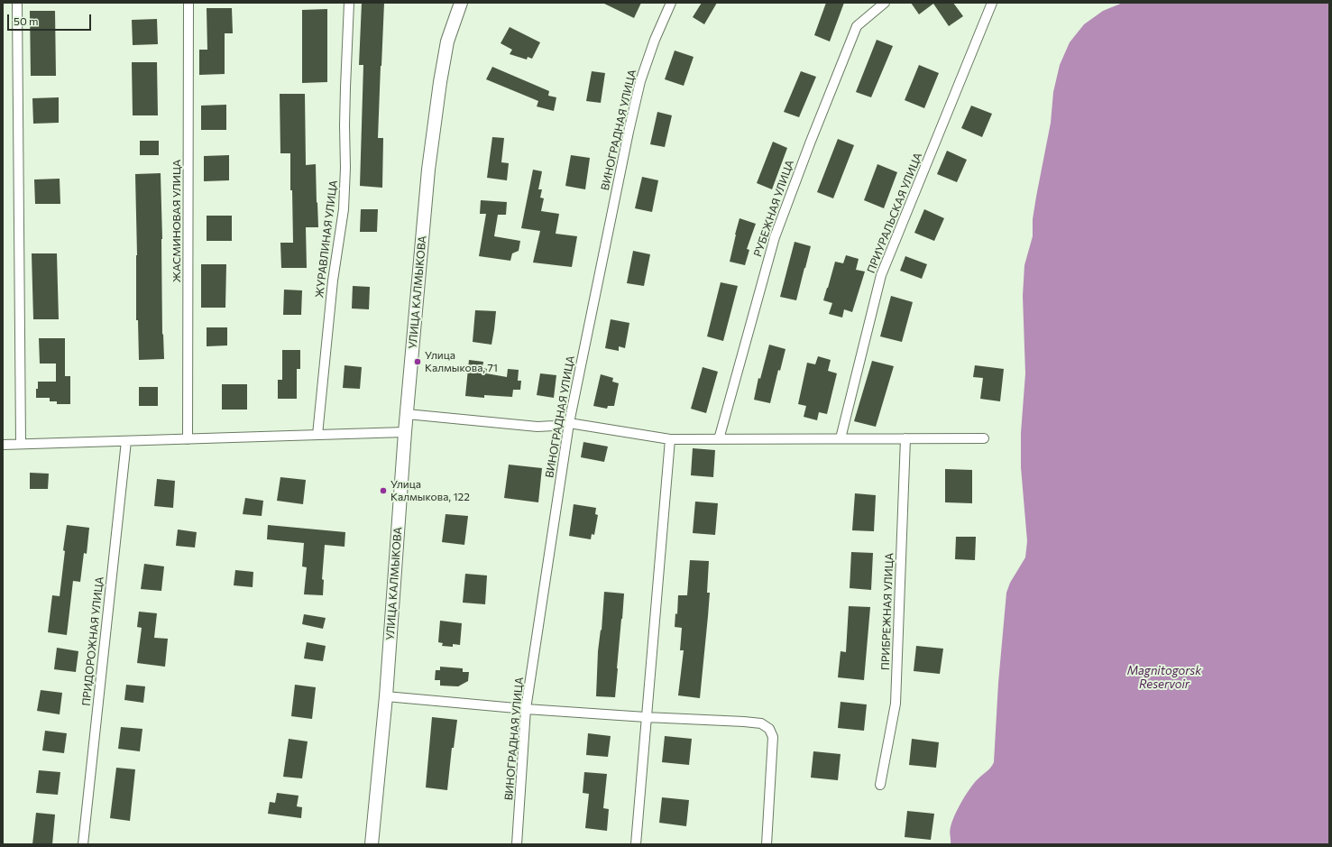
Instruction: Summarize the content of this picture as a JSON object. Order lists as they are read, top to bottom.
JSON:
{
  "streets": {
    "main road": ["УЛИЦА КАЛМЫКОВА"],
    "street": [
      "ВИНОГРАДНАЯ УЛИЦА",
      "РУБЕЖНАЯ УЛИЦА",
      "ПРИУРАЛЬСКАЯ УЛИЦА",
      "ЖАСМИНОВАЯ УЛИЦА",
      "ЖУРАВЛИНАЯ УЛИЦА",
      "ПРИБРЕЖНАЯ УЛИЦА",
      "ПРИДОРОЖНАЯ УЛИЦА"
    ]
  },
  "water": ["Magnitogorsk Reservoir"],
  "places": ["Улица Калмыкова, 71", "Улица Калмыкова, 122"],
  "scale_bar": "50 m"
}
